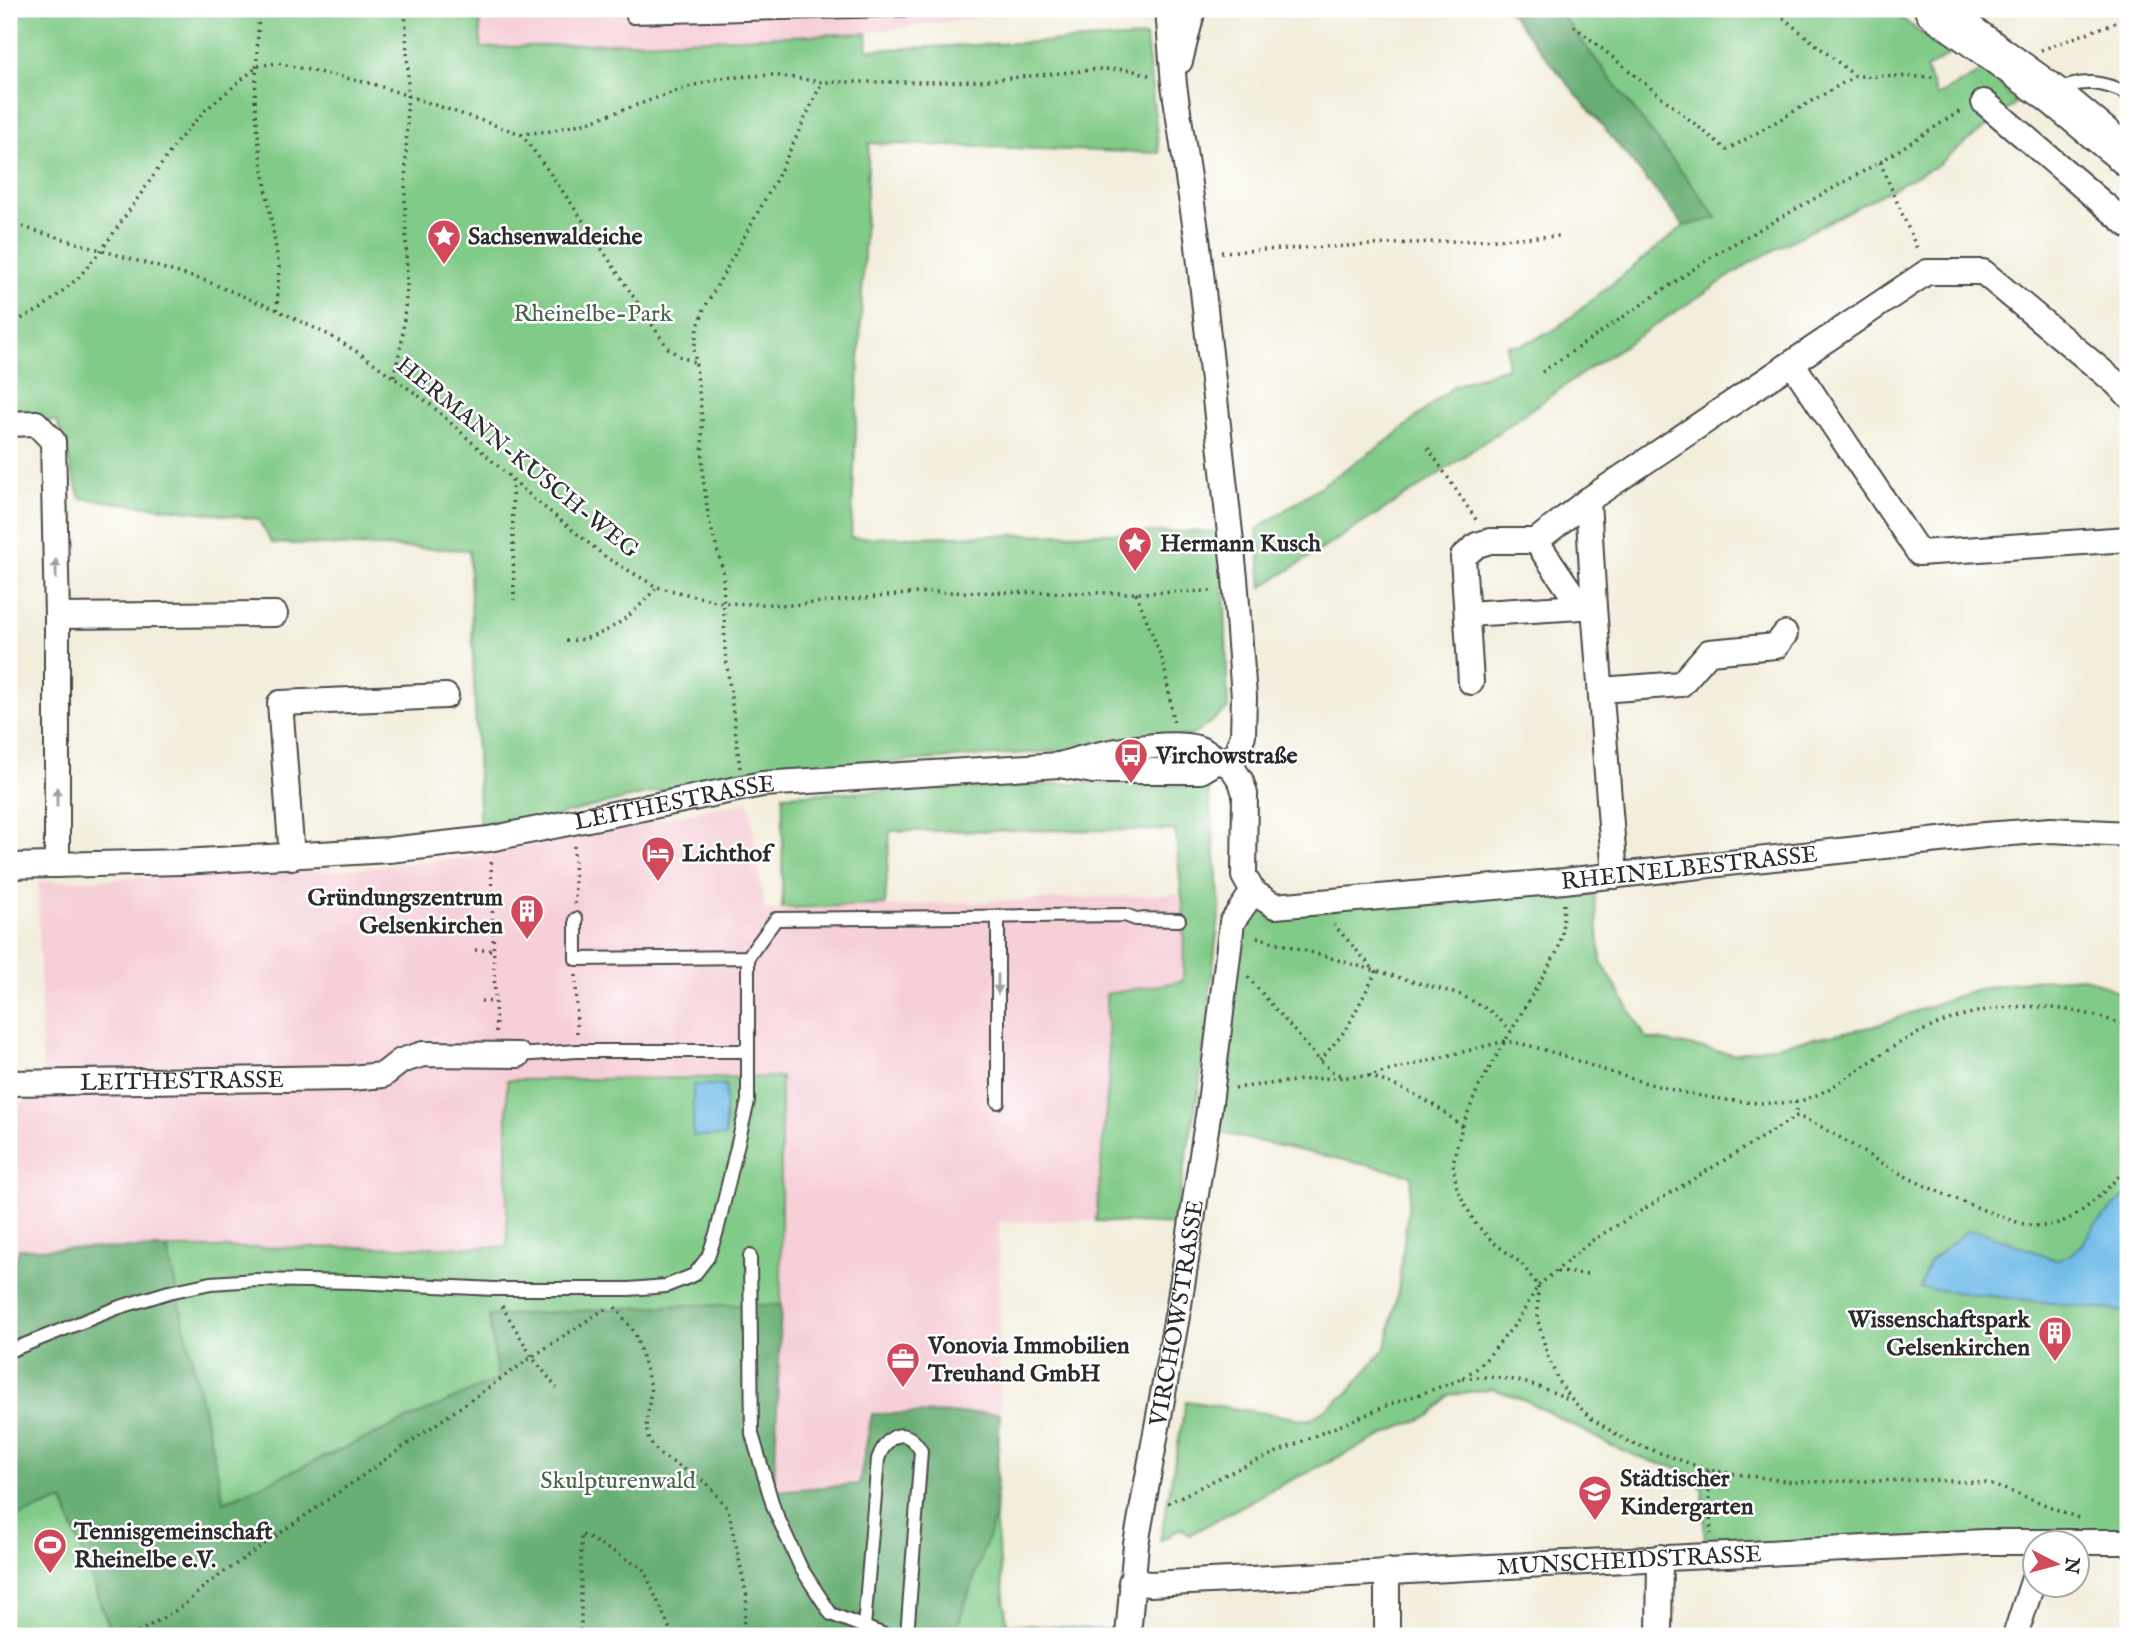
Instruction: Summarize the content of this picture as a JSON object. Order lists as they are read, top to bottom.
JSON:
{
  "streets": {
    "street": [
      "LEITHESTRASSE",
      "RHEINELBESTRASSE",
      "VIRCHOWSTRASSE",
      "MUNSCHEIDSTRASSE"
    ],
    "path": ["HERMANN-KUSCH-WEG"]
  },
  "crossings": [
    ["RHEINELBESTRASSE", "VIRCHOWSTRASSE"],
    ["VIRCHOWSTRASSE", "MUNSCHEIDSTRASSE"]
  ],
  "parks": ["Rheinelbe-Park", "Skulpturenwald"],
  "places": {
    "place": ["Sachsenwaldeiche", "Hermann Kusch"],
    "bus stop": ["Virchowstraße"],
    "hotel": ["Lichthof"],
    "building": ["Gründungszentrum Gelsenkirchen", "Wissenschaftspark Gelsenkirchen"],
    "office": ["Vonovia Immobilien Treuhand GmbH"],
    "school or university": ["Städtischer Kindergarten"],
    "sports": ["Tennisgemeinschaft Rheinelbe e.V."]
  },
  "north": "right"
}
